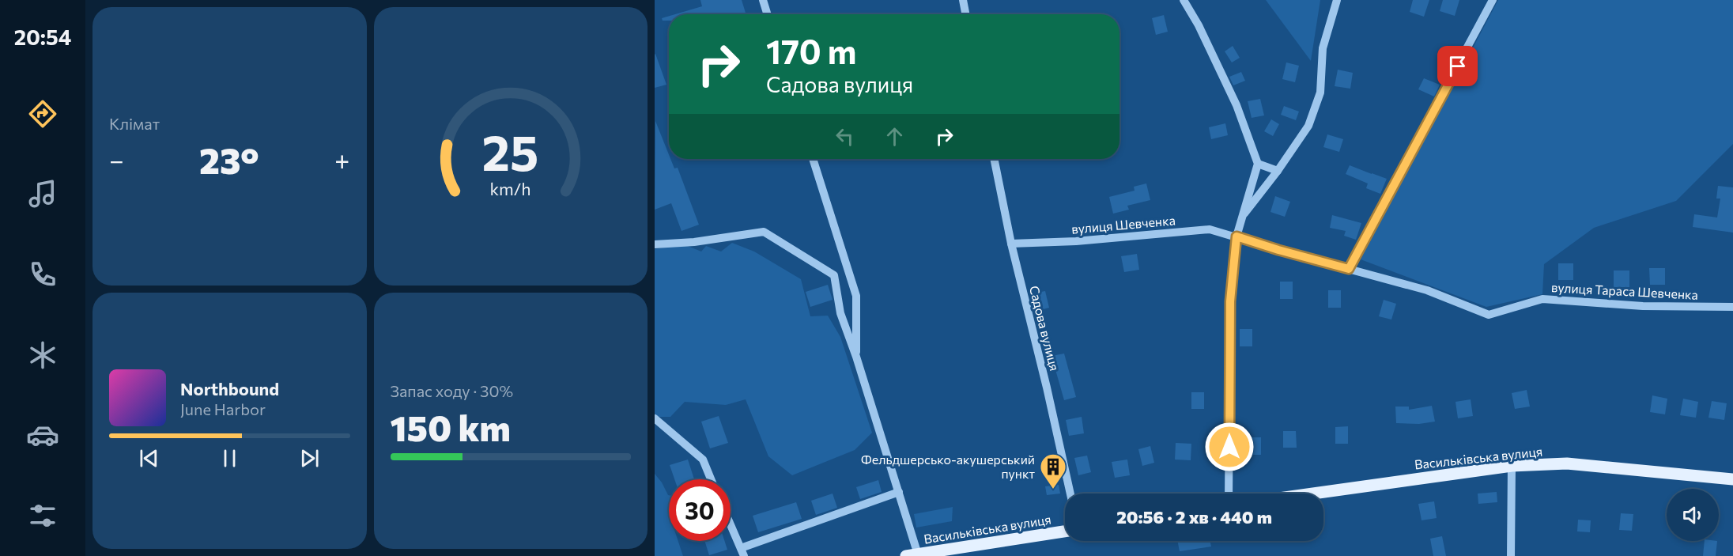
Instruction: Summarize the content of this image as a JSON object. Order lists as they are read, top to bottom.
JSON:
{
  "streets": {
    "main road": ["Васильківська вулиця"],
    "street": ["вулиця Шевченка", "вулиця Тараса Шевченка", "Садова вулиця"]
  },
  "crossings": [
    ["вулиця Шевченка", "Садова вулиця"]
  ],
  "places": {
    "building": ["Фельдшерсько-акушерський пункт"]
  },
  "page": {
    "tabs": "20:54",
    "tile": [
      "Клімат",
      ["Запас ходу · 30%", "150 km"]
    ],
    "turn": ["170 m", "Садова вулиця"],
    "heat": ["−", "23°", "+"],
    "song": ["Northbound", "June Harbor"],
    "limit": "30",
    "trip": "20:56 · 2 хв · 440 m",
    "gauge": ["25", "km/h"]
  }
}
